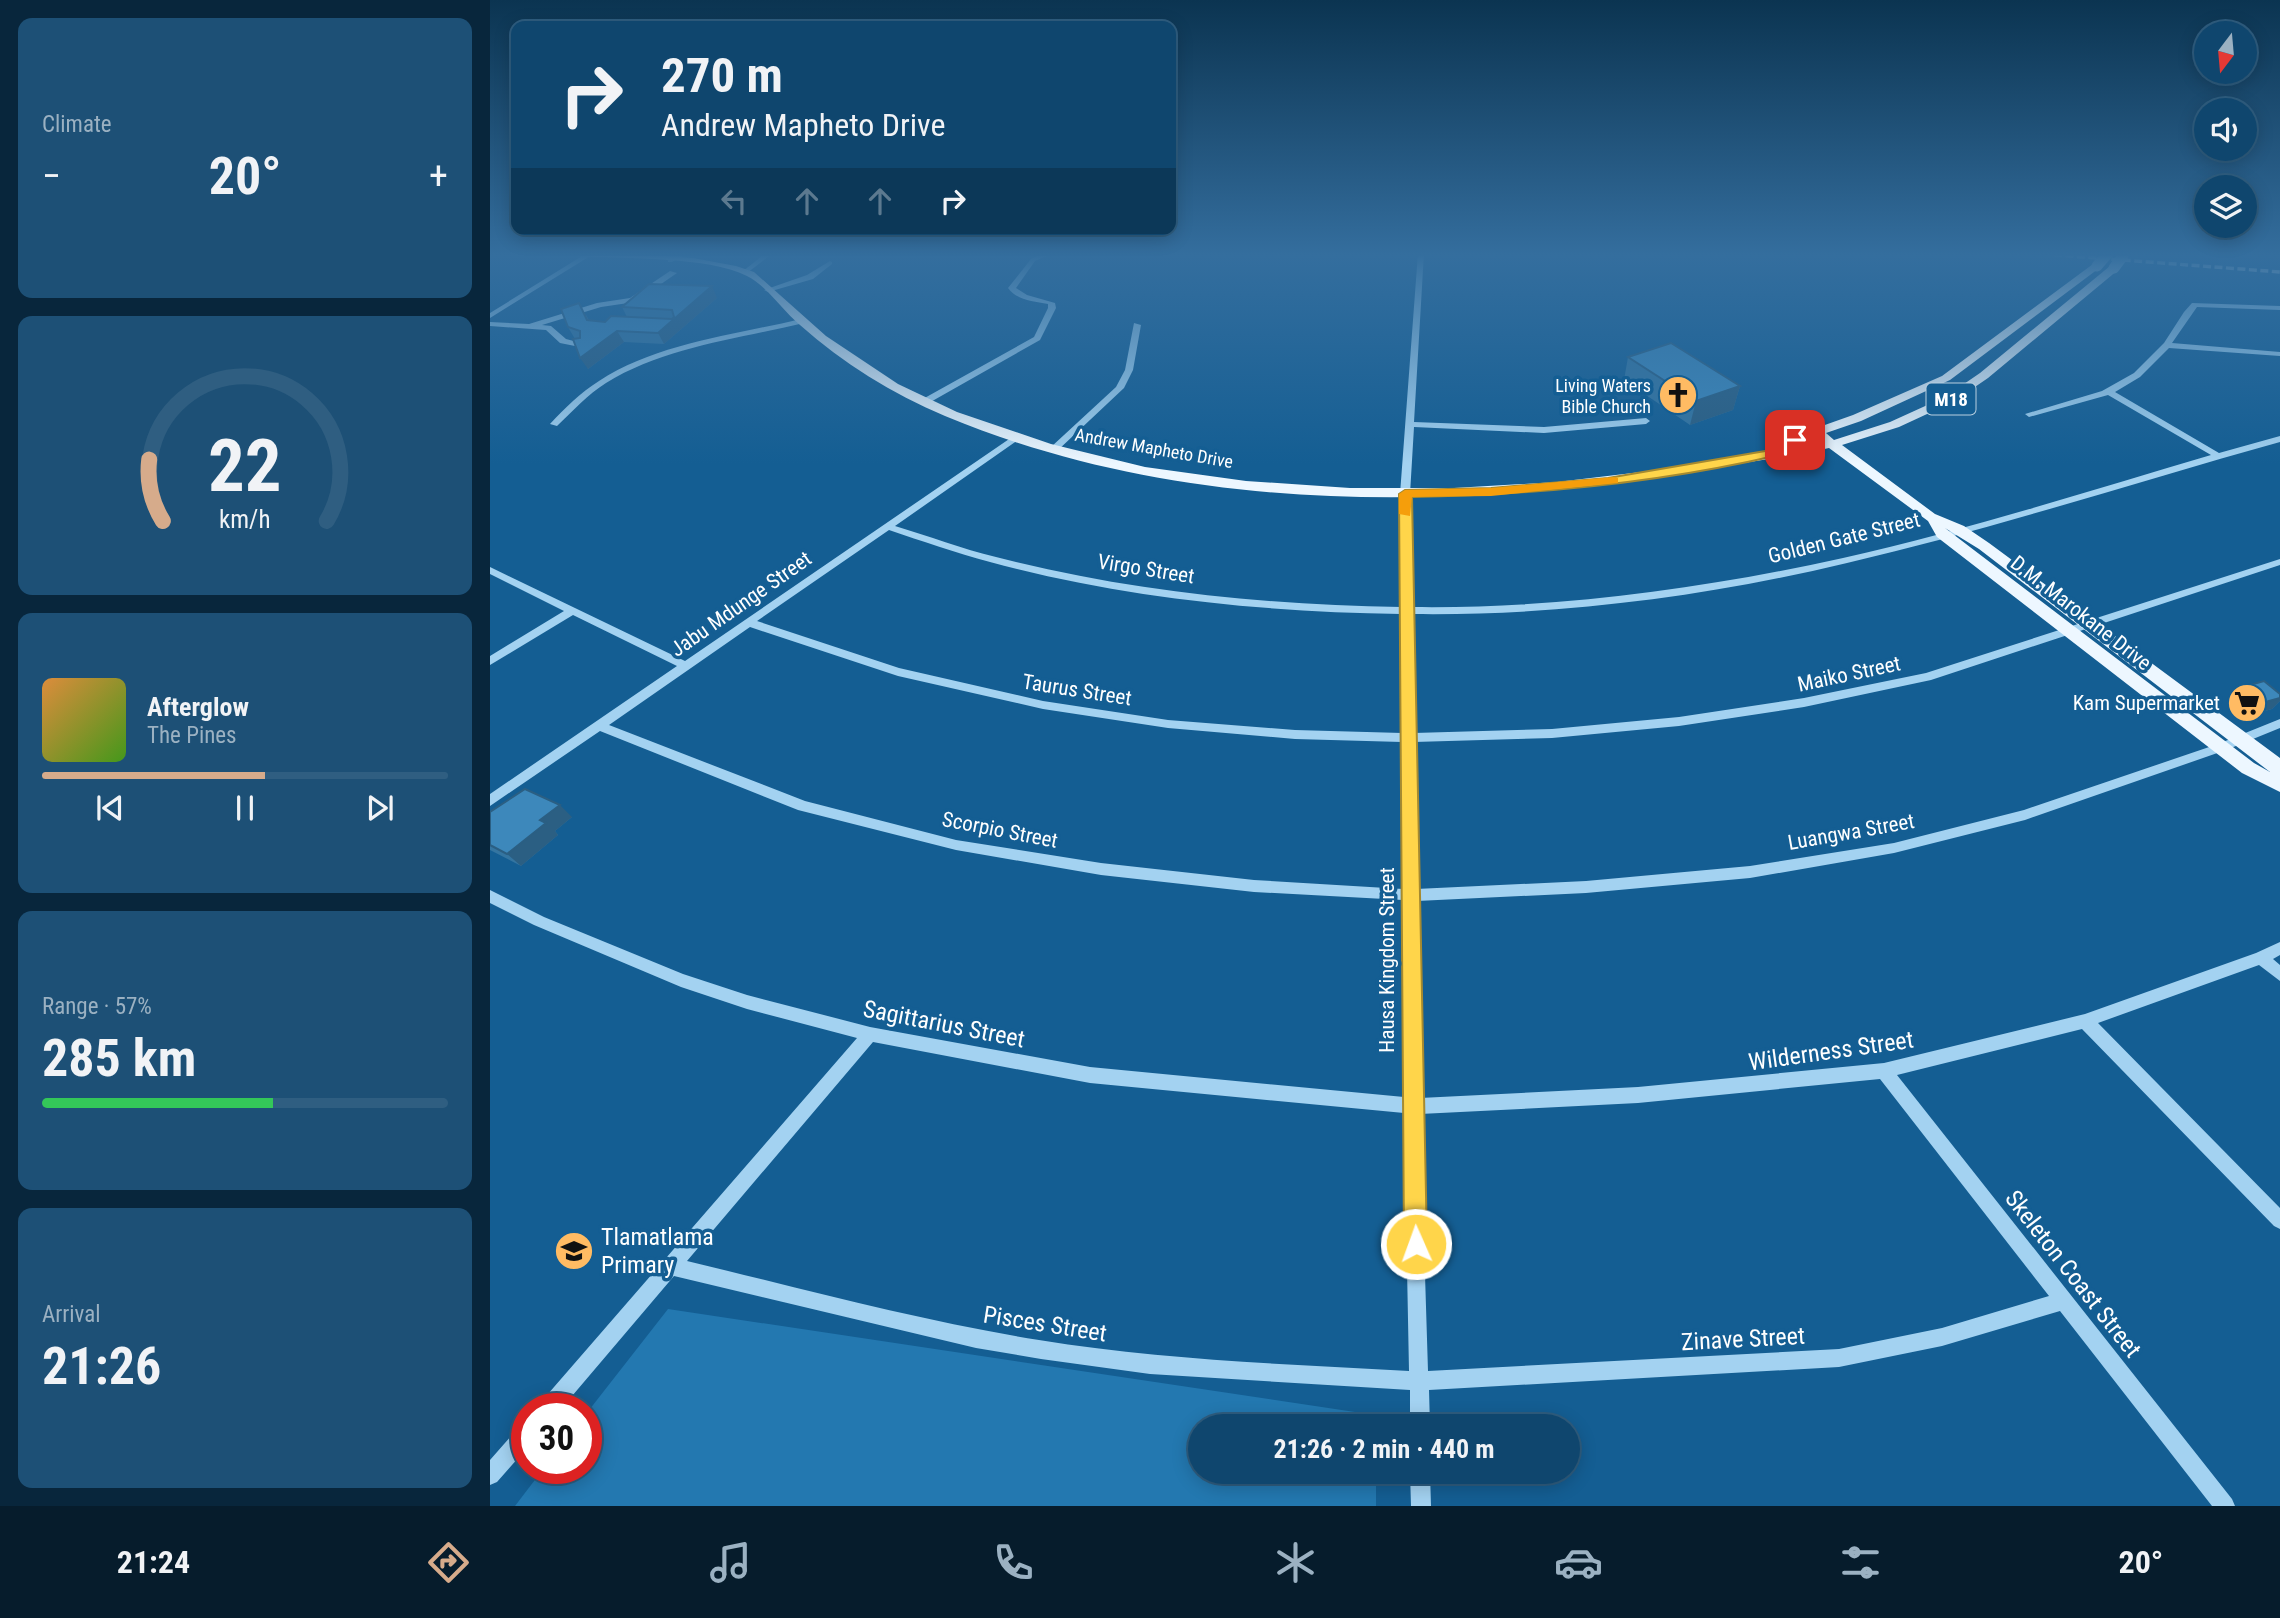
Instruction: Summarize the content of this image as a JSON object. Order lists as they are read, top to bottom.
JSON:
{
  "streets": {
    "main road": ["M18", "Andrew Mapheto Drive", "D.M. Marokane Drive"],
    "street": [
      "Golden Gate Street",
      "Virgo Street",
      "Jabu Mdunge Street",
      "Maiko Street",
      "Taurus Street",
      "Scorpio Street",
      "Luangwa Street",
      "Hausa Kingdom Street",
      "Sagittarius Street",
      "Wilderness Street",
      "Skeleton Coast Street",
      "Pisces Street",
      "Zinave Street"
    ]
  },
  "crossings": [
    ["Andrew Mapheto Drive", "Jabu Mdunge Street"],
    ["Andrew Mapheto Drive", "D.M. Marokane Drive"],
    ["Andrew Mapheto Drive", "Hausa Kingdom Street"],
    ["Golden Gate Street", "Virgo Street"],
    ["Golden Gate Street", "D.M. Marokane Drive"],
    ["Golden Gate Street", "Hausa Kingdom Street"],
    ["Virgo Street", "Jabu Mdunge Street"],
    ["Virgo Street", "Hausa Kingdom Street"],
    ["Jabu Mdunge Street", "Taurus Street"],
    ["Jabu Mdunge Street", "Scorpio Street"],
    ["D.M. Marokane Drive", "Maiko Street"],
    ["D.M. Marokane Drive", "Luangwa Street"],
    ["Maiko Street", "Taurus Street"],
    ["Maiko Street", "Hausa Kingdom Street"],
    ["Taurus Street", "Hausa Kingdom Street"],
    ["Scorpio Street", "Luangwa Street"],
    ["Scorpio Street", "Hausa Kingdom Street"],
    ["Luangwa Street", "Hausa Kingdom Street"],
    ["Hausa Kingdom Street", "Sagittarius Street"],
    ["Hausa Kingdom Street", "Wilderness Street"],
    ["Hausa Kingdom Street", "Pisces Street"],
    ["Hausa Kingdom Street", "Zinave Street"],
    ["Sagittarius Street", "Wilderness Street"],
    ["Wilderness Street", "Skeleton Coast Street"],
    ["Skeleton Coast Street", "Zinave Street"],
    ["Pisces Street", "Zinave Street"]
  ],
  "places": {
    "church": ["Living Waters Bible Church"],
    "supermarket": ["Kam Supermarket"],
    "school or university": ["Tlamatlama Primary"]
  },
  "north": "bottom",
  "page": {
    "tile": [
      "Climate",
      ["Range · 57%", "285 km"],
      ["Arrival", "21:26"]
    ],
    "turn": ["270 m", "Andrew Mapheto Drive"],
    "heat": ["−", "20°", "+"],
    "song": ["Afterglow", "The Pines"],
    "limit": "30",
    "trip": "21:26 · 2 min · 440 m",
    "tabs": ["21:24", "20°"],
    "gauge": ["22", "km/h"]
  }
}
